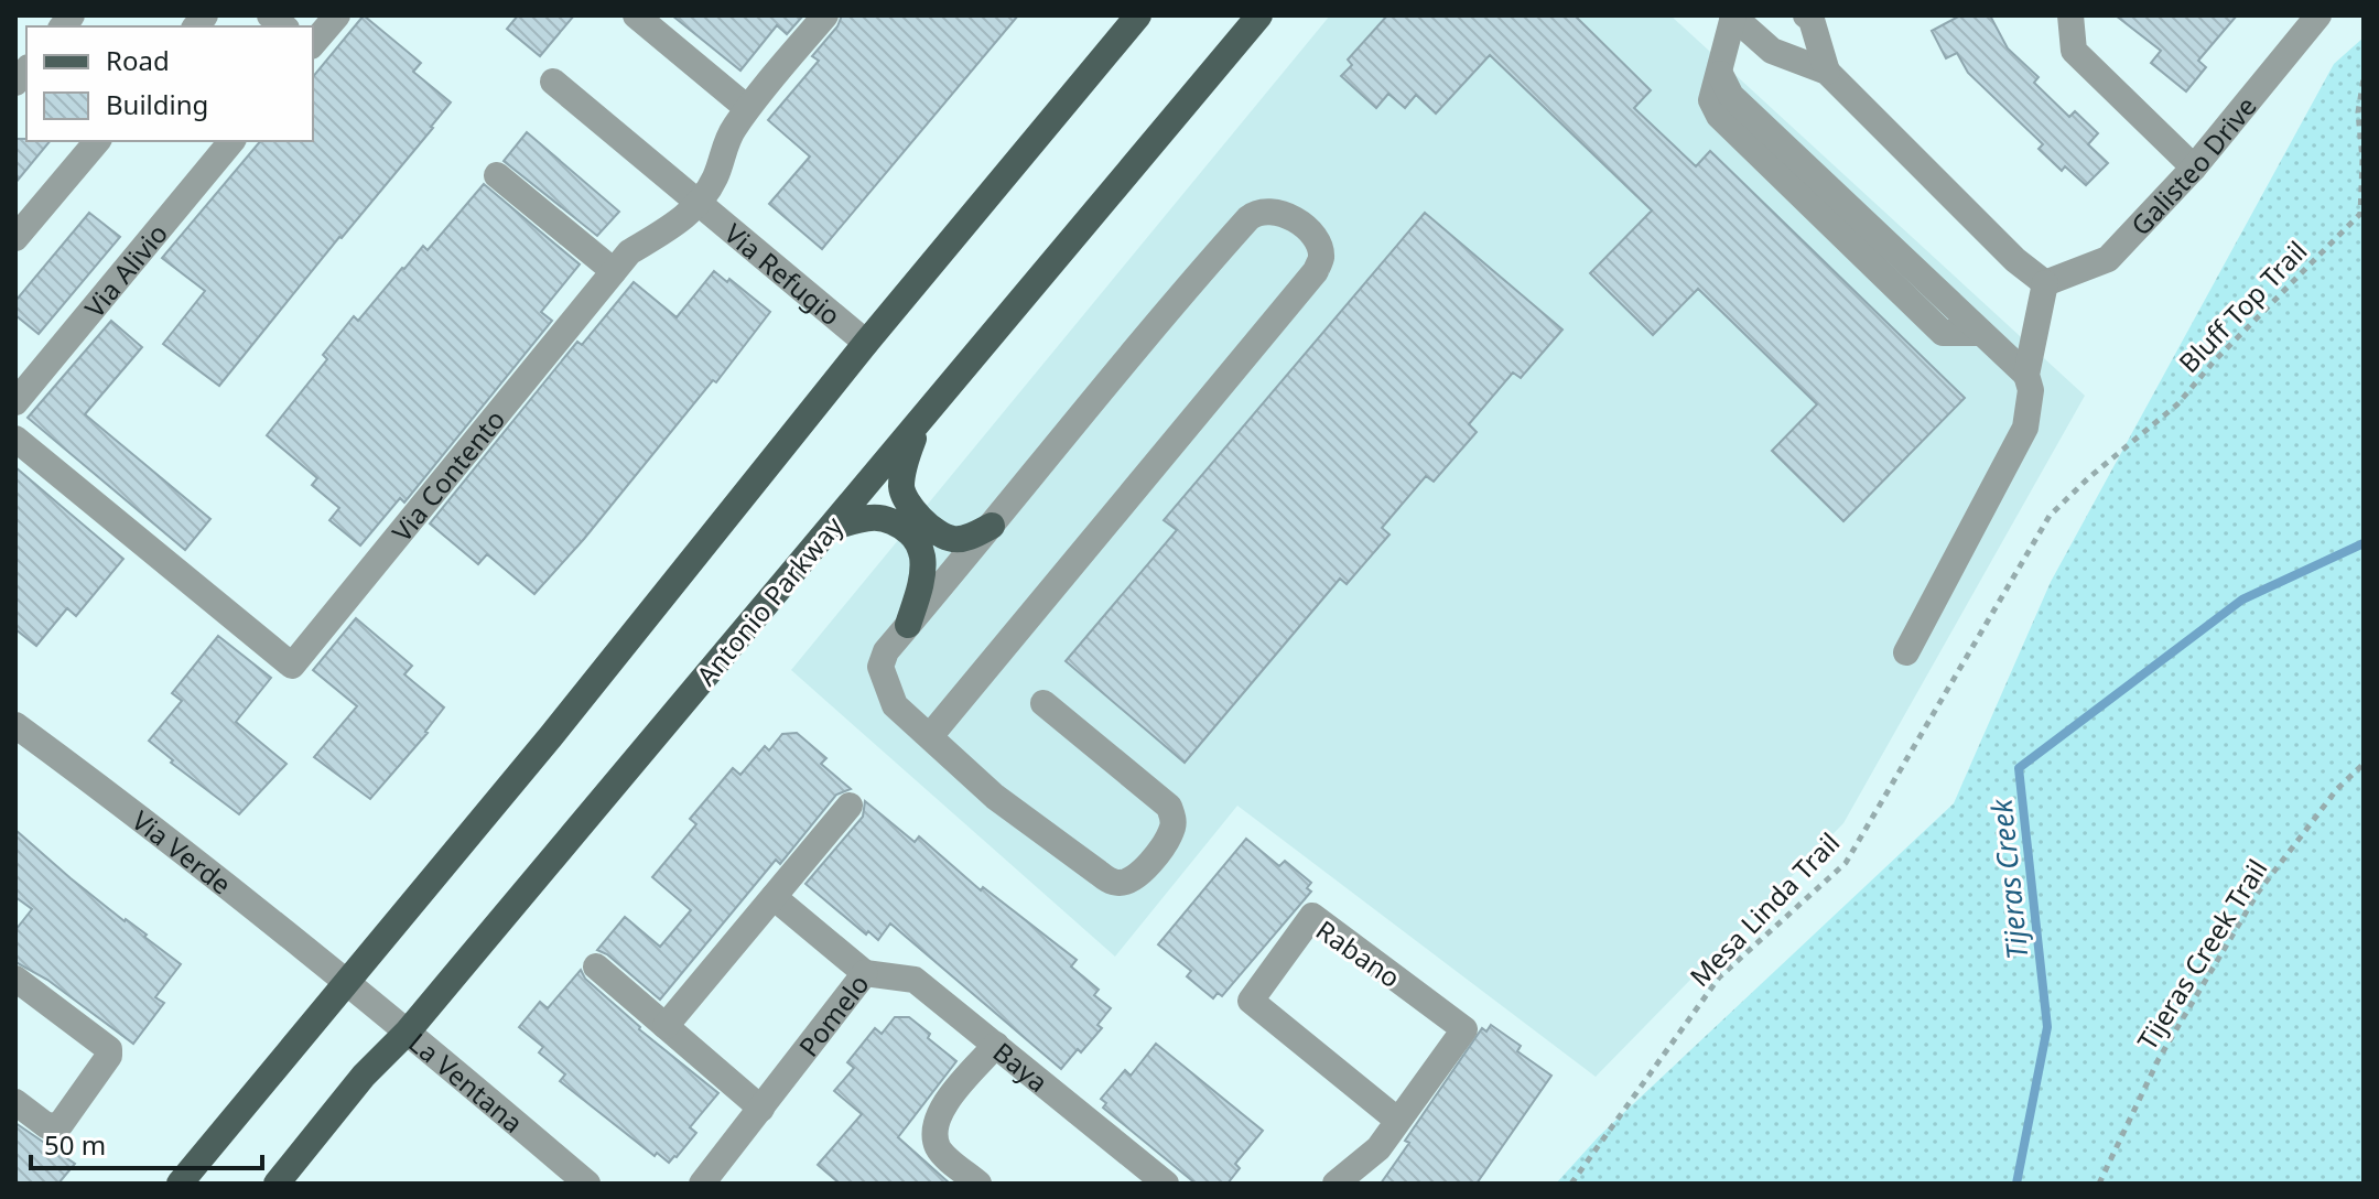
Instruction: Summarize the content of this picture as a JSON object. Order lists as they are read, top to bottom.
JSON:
{
  "streets": {
    "main road": ["Antonio Parkway"],
    "street": [
      "Galisteo Drive",
      "Via Alivio",
      "Via Refugio",
      "Via Contento",
      "Via Verde",
      "Rabano",
      "Pomelo",
      "Baya",
      "La Ventana"
    ],
    "path": ["Bluff Top Trail", "Mesa Linda Trail", "Tijeras Creek Trail"]
  },
  "crossings": [
    ["Via Refugio", "Via Contento"],
    ["Bluff Top Trail", "Mesa Linda Trail"],
    ["Antonio Parkway", "La Ventana"],
    ["Via Verde", "La Ventana"],
    ["Pomelo", "Baya"]
  ],
  "water": ["Tijeras Creek"],
  "legend": ["Road", "Building"],
  "scale_bar": "50 m"
}
